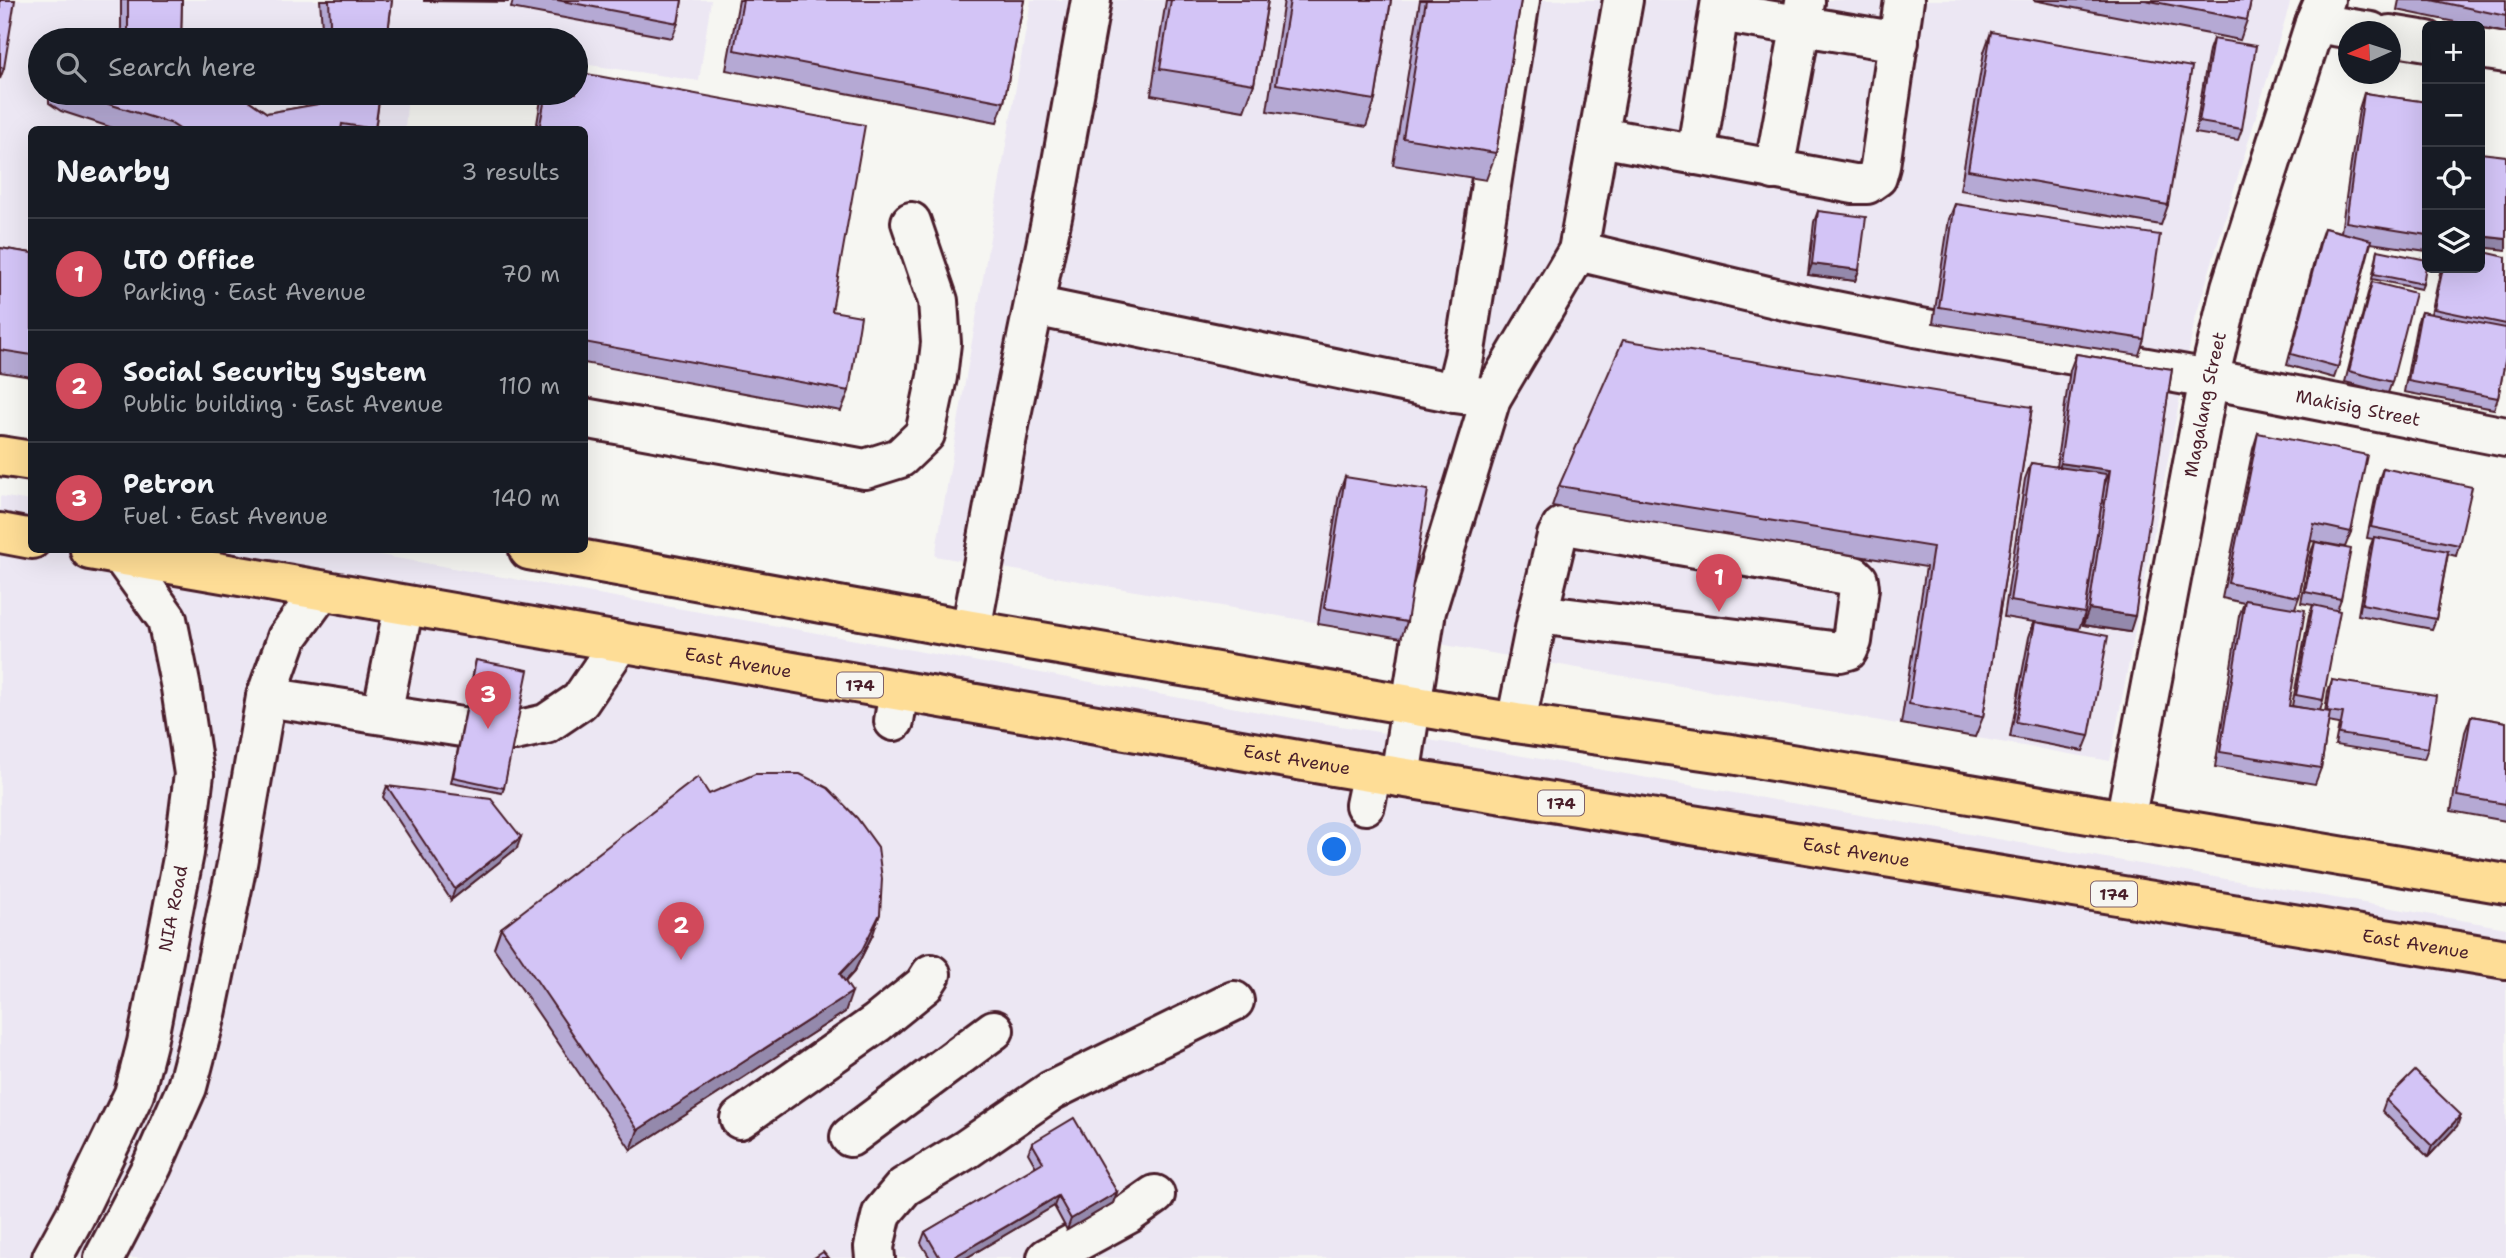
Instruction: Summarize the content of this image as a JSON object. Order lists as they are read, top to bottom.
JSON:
{
  "streets": {
    "main road": ["East Avenue", "174"],
    "street": ["Magalang Street", "Makisig Street", "NIA Road"]
  },
  "crossings": [
    ["Magalang Street", "Makisig Street"]
  ],
  "north": "left",
  "page": {
    "map_buttons": ["+", "−"],
    "search": "Search here",
    "heading": ["Nearby", "3 results"],
    "list": [
      {
        "mark": "1",
        "name": "LTO Office",
        "note": "Parking · East Avenue",
        "value": "70 m"
      },
      {
        "mark": "2",
        "name": "Social Security System",
        "note": "Public building · East Avenue",
        "value": "110 m"
      },
      {
        "mark": "3",
        "name": "Petron",
        "note": "Fuel · East Avenue",
        "value": "140 m"
      }
    ],
    "pins": ["1", "3", "2"]
  }
}
